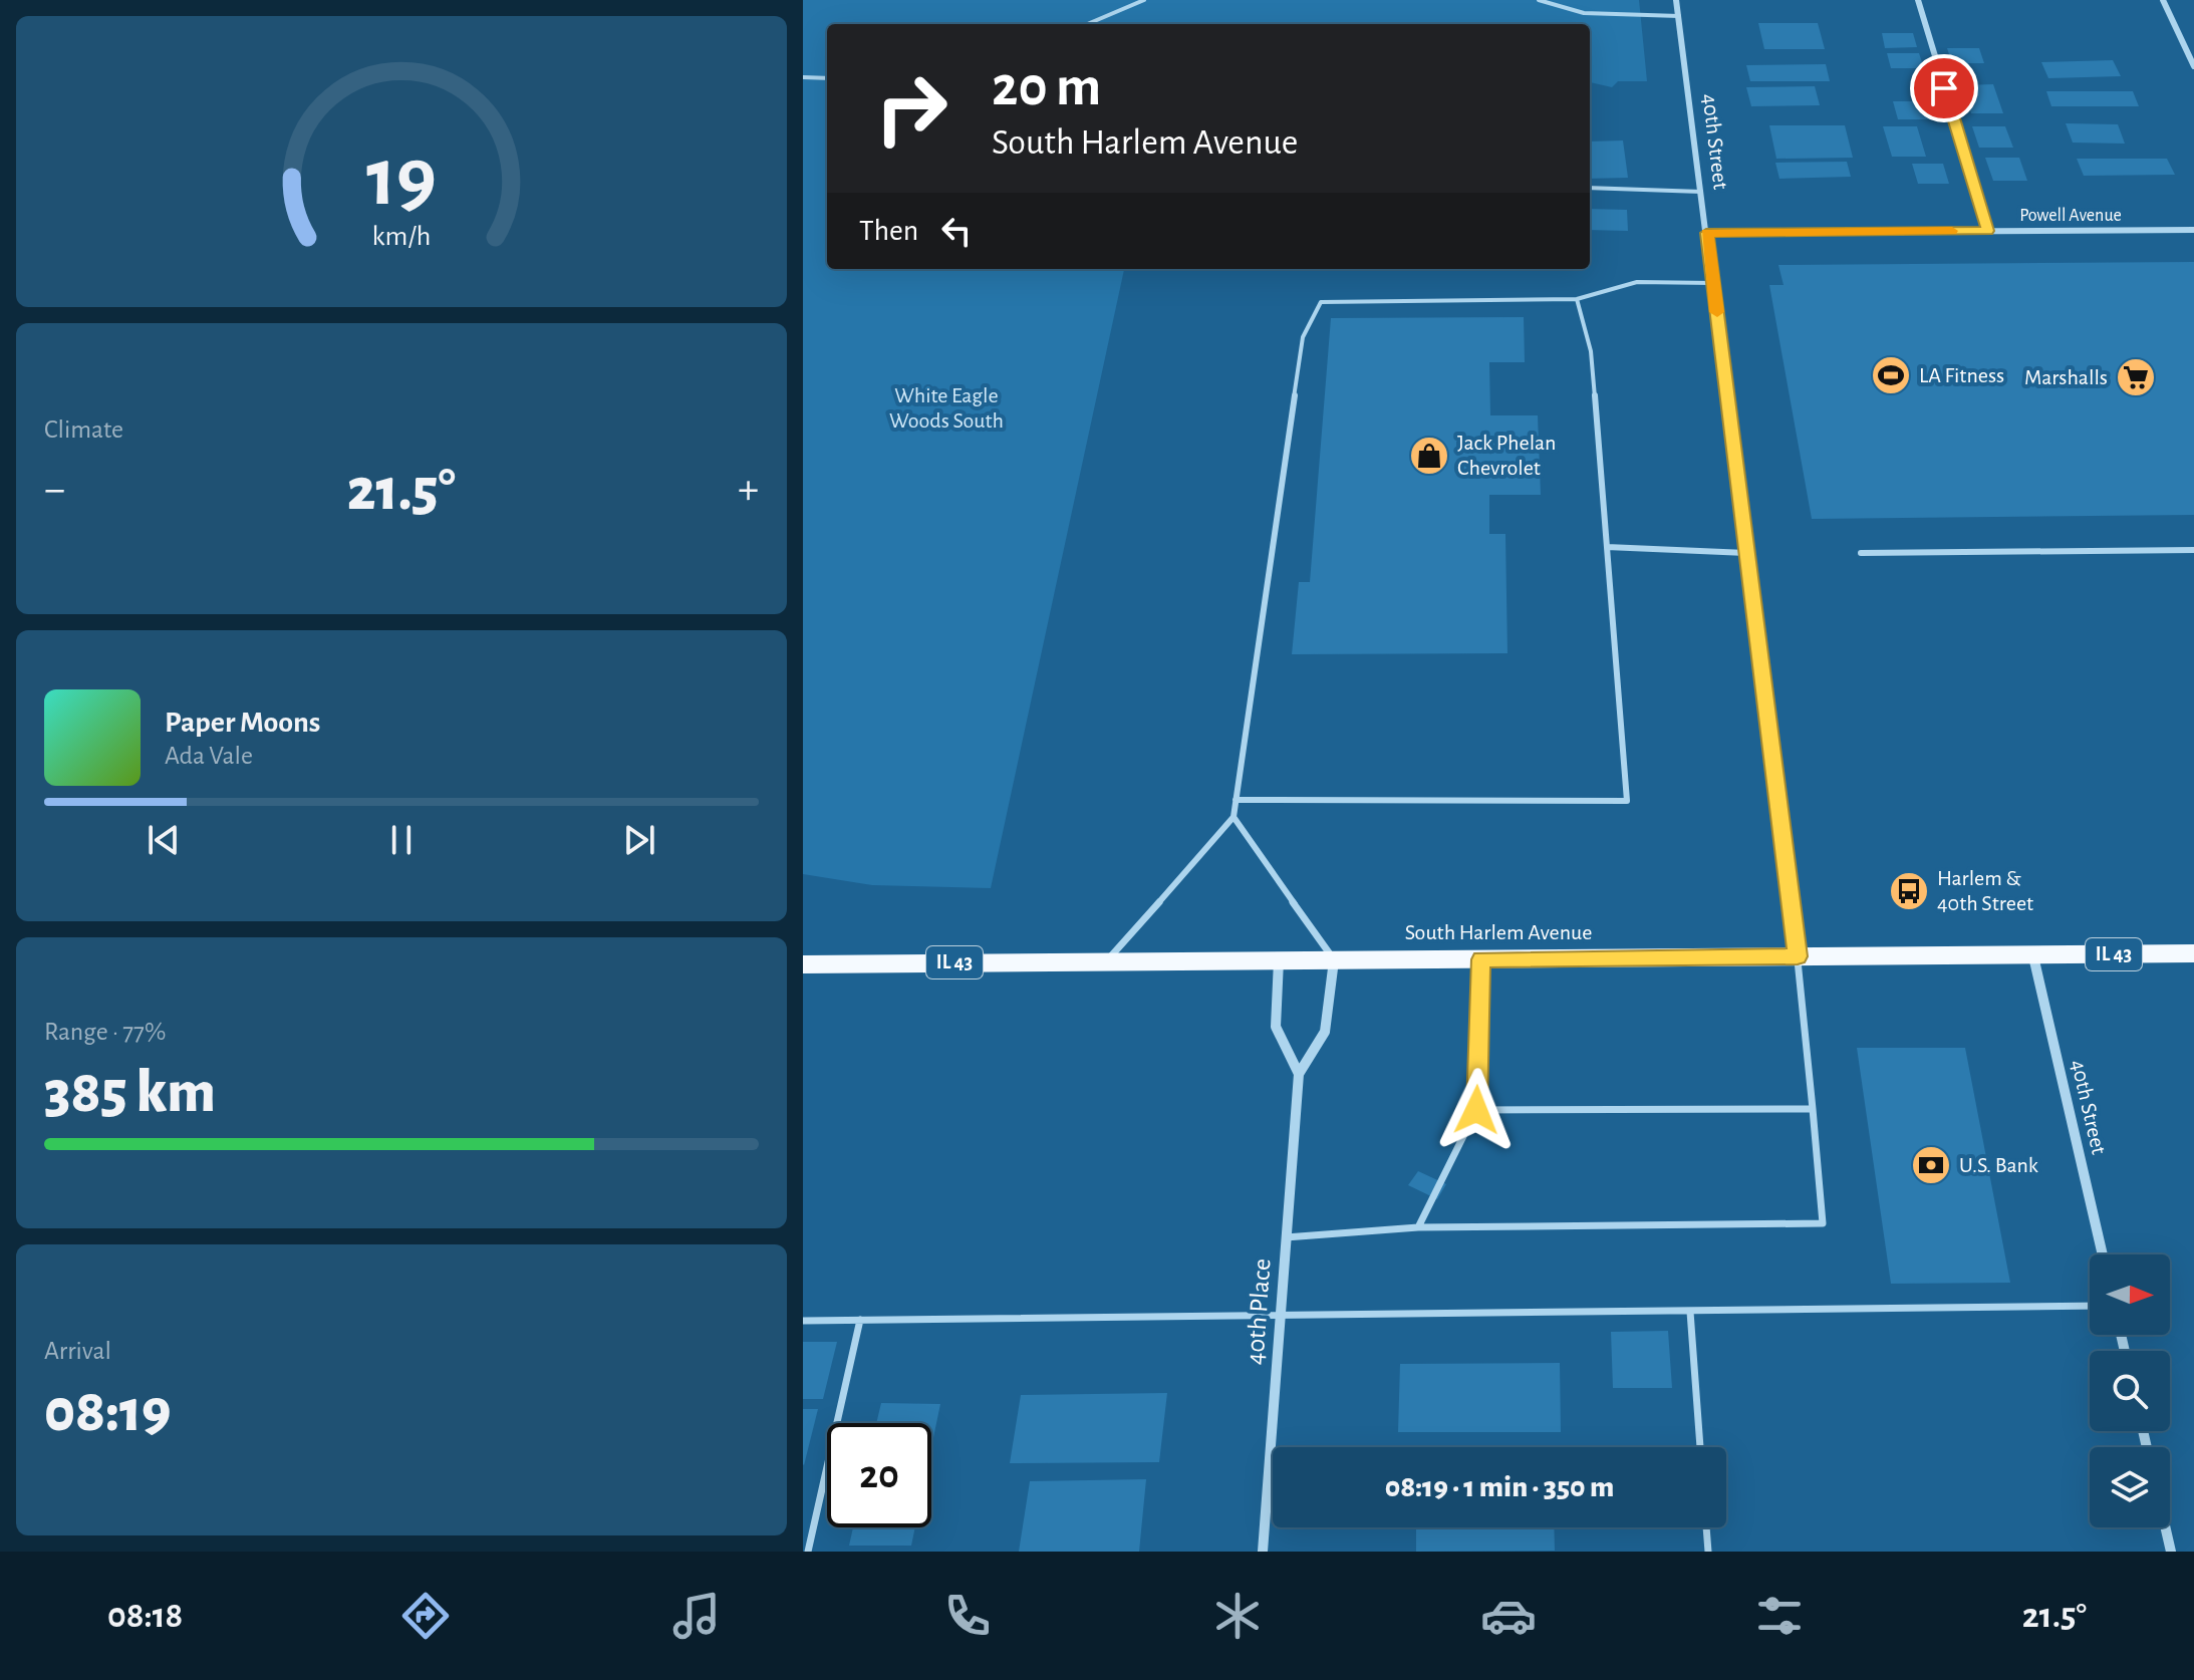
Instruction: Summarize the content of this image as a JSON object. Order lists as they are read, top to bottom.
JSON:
{
  "streets": {
    "main road": ["South Harlem Avenue", "IL 43"],
    "street": ["40th Street", "Powell Avenue", "40th Place"]
  },
  "crossings": [
    ["40th Street", "Powell Avenue"],
    ["40th Street", "South Harlem Avenue"],
    ["South Harlem Avenue", "40th Place"]
  ],
  "parks": ["White Eagle Woods South"],
  "places": {
    "sports": ["LA Fitness"],
    "supermarket": ["Marshalls"],
    "shop": ["Jack Phelan Chevrolet"],
    "bus stop": ["Harlem & 40th Street"],
    "bank": ["U.S. Bank"]
  },
  "north": "right",
  "page": {
    "turn": ["20 m", "South Harlem Avenue"],
    "then": "Then",
    "tile": [
      "Climate",
      ["Range · 77%", "385 km"],
      ["Arrival", "08:19"]
    ],
    "heat": ["−", "21.5°", "+"],
    "song": ["Paper Moons", "Ada Vale"],
    "limit": "20",
    "trip": "08:19 · 1 min · 350 m",
    "tabs": ["08:18", "21.5°"],
    "gauge": ["19", "km/h"]
  }
}
